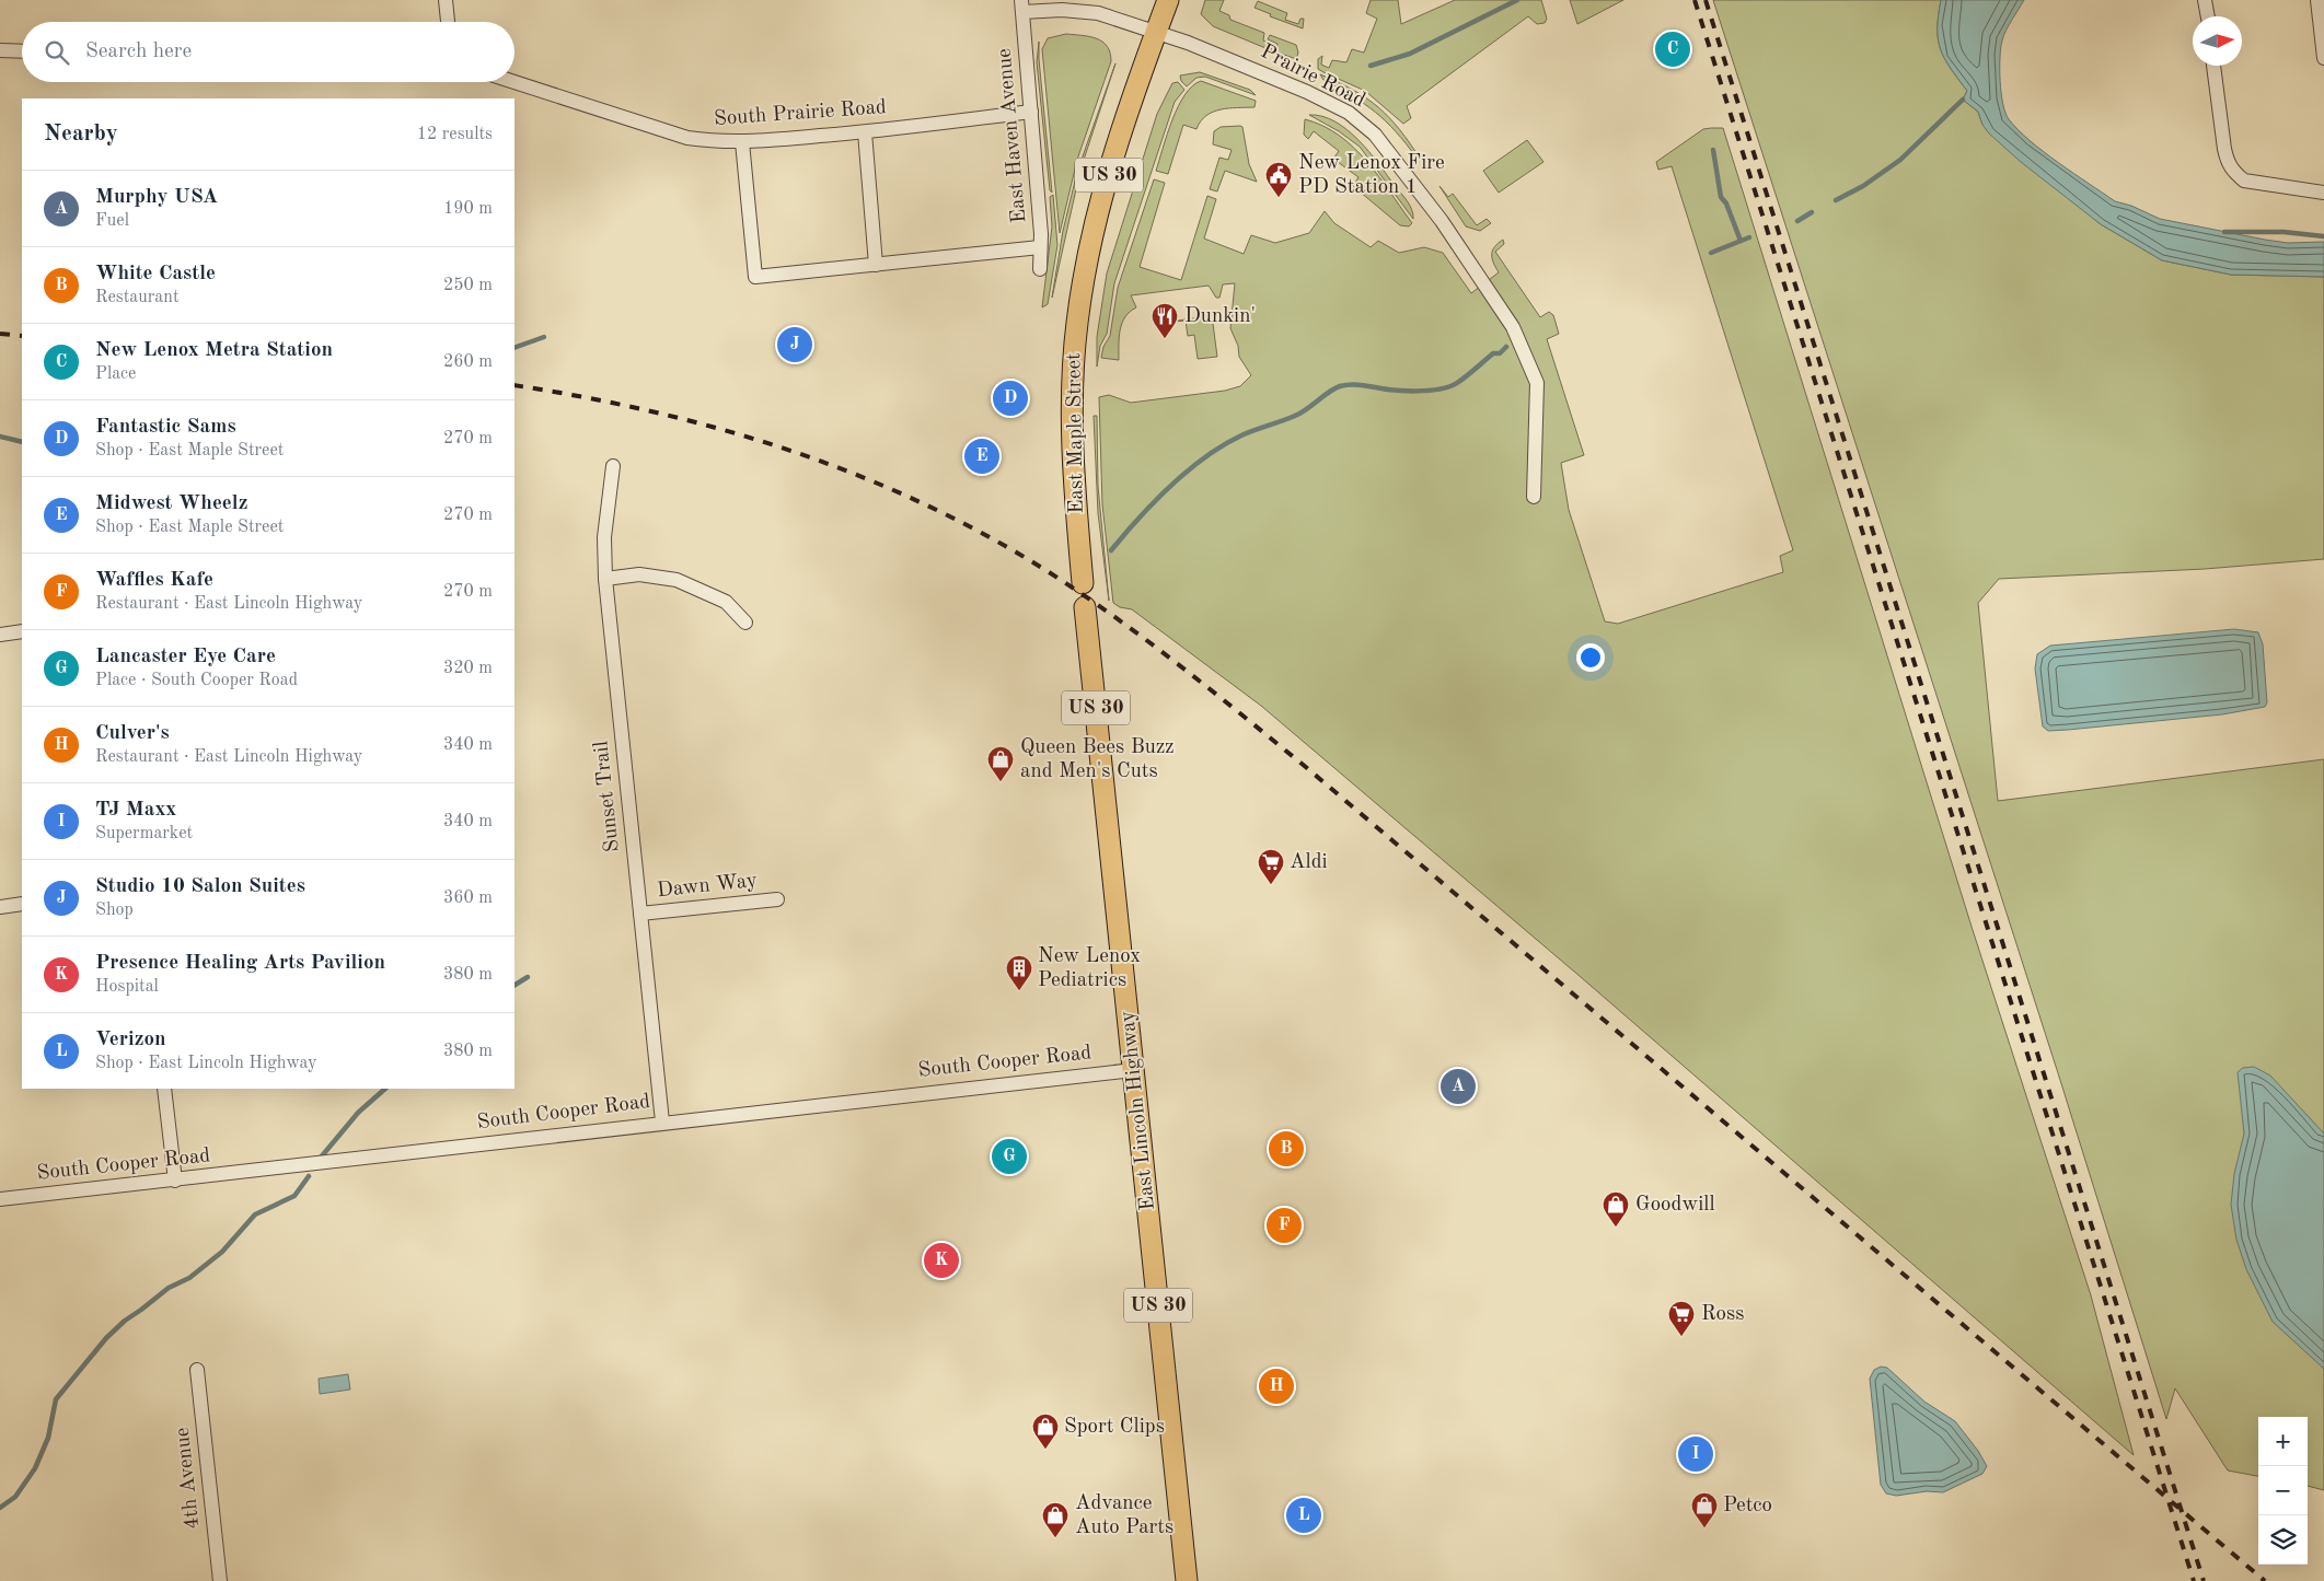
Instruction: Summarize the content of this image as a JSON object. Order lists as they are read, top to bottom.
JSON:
{
  "streets": {
    "main road": ["US 30", "East Maple Street", "East Lincoln Highway"],
    "street": [
      "Prairie Road",
      "South Prairie Road",
      "East Haven Avenue",
      "Sunset Trail",
      "Dawn Way",
      "South Cooper Road",
      "4th Avenue"
    ]
  },
  "crossings": [
    ["Prairie Road", "East Haven Avenue"],
    ["Prairie Road", "East Maple Street"],
    ["South Prairie Road", "East Haven Avenue"],
    ["Sunset Trail", "Dawn Way"],
    ["Sunset Trail", "South Cooper Road"],
    ["South Cooper Road", "East Lincoln Highway"]
  ],
  "places": {
    "public building": ["New Lenox Fire PD Station 1"],
    "restaurant": ["Dunkin'"],
    "shop": [
      "Queen Bees Buzz and Men's Cuts",
      "Goodwill",
      "Sport Clips",
      "Petco",
      "Advance Auto Parts"
    ],
    "supermarket": ["Aldi", "Ross"],
    "building": ["New Lenox Pediatrics"]
  },
  "north": "right",
  "page": {
    "search": "Search here",
    "pins": [
      "C",
      "J",
      "D",
      "E",
      "A",
      "B",
      "G",
      "F",
      "K",
      "H",
      "I",
      "L"
    ],
    "heading": ["Nearby", "12 results"],
    "list": [
      {
        "mark": "A",
        "name": "Murphy USA",
        "note": "Fuel",
        "value": "190 m"
      },
      {
        "mark": "B",
        "name": "White Castle",
        "note": "Restaurant",
        "value": "250 m"
      },
      {
        "mark": "C",
        "name": "New Lenox Metra Station",
        "note": "Place",
        "value": "260 m"
      },
      {
        "mark": "D",
        "name": "Fantastic Sams",
        "note": "Shop · East Maple Street",
        "value": "270 m"
      },
      {
        "mark": "E",
        "name": "Midwest Wheelz",
        "note": "Shop · East Maple Street",
        "value": "270 m"
      },
      {
        "mark": "F",
        "name": "Waffles Kafe",
        "note": "Restaurant · East Lincoln Highway",
        "value": "270 m"
      },
      {
        "mark": "G",
        "name": "Lancaster Eye Care",
        "note": "Place · South Cooper Road",
        "value": "320 m"
      },
      {
        "mark": "H",
        "name": "Culver's",
        "note": "Restaurant · East Lincoln Highway",
        "value": "340 m"
      },
      {
        "mark": "I",
        "name": "TJ Maxx",
        "note": "Supermarket",
        "value": "340 m"
      },
      {
        "mark": "J",
        "name": "Studio 10 Salon Suites",
        "note": "Shop",
        "value": "360 m"
      },
      {
        "mark": "K",
        "name": "Presence Healing Arts Pavilion",
        "note": "Hospital",
        "value": "380 m"
      },
      {
        "mark": "L",
        "name": "Verizon",
        "note": "Shop · East Lincoln Highway",
        "value": "380 m"
      }
    ],
    "map_buttons": ["+", "−"]
  }
}
